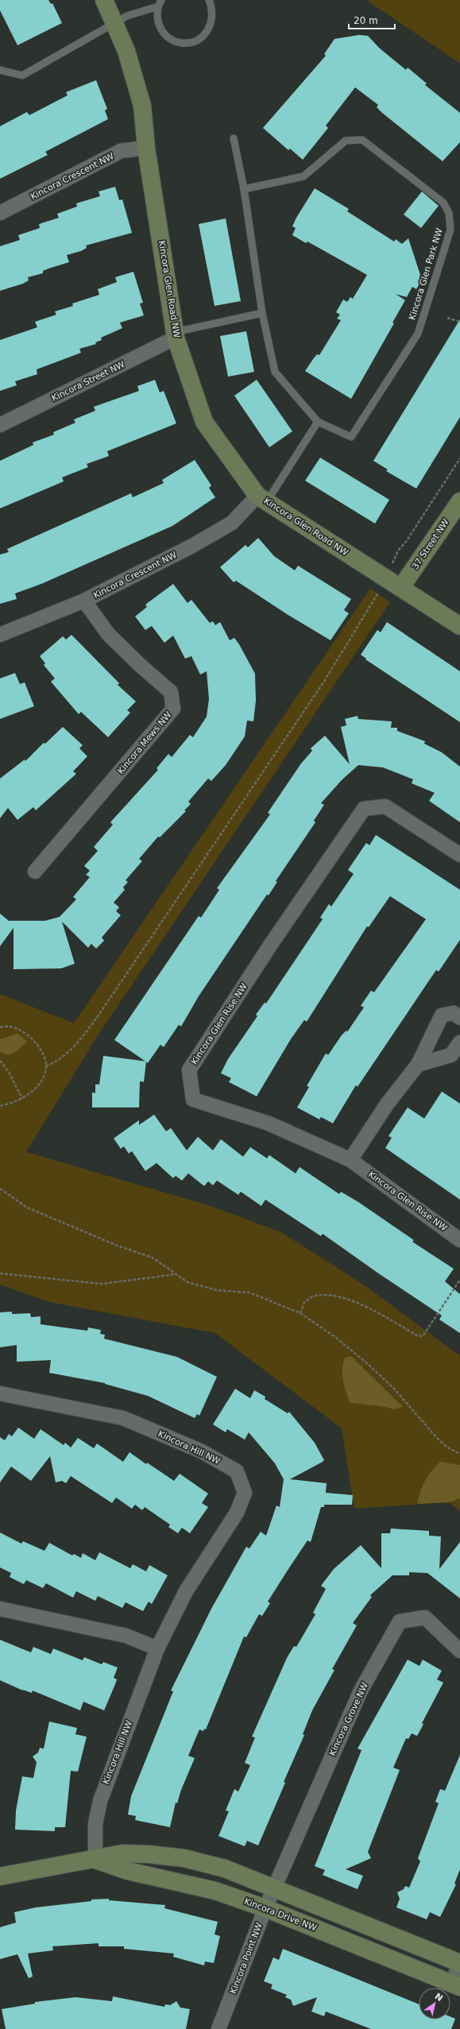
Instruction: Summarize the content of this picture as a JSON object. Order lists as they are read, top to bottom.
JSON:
{
  "streets": {
    "street": [
      "Kincora Crescent NW",
      "Kincora Glen Road NW",
      "Kincora Street NW",
      "37 Street NW",
      "Kincora Mews NW",
      "Kincora Glen Rise NW",
      "Kincora Hill NW",
      "Kincora Grove NW",
      "Kincora Drive NW",
      "Kincora Point NW"
    ],
    "lane": ["Kincora Glen Park NW"]
  },
  "crossings": [
    ["Kincora Crescent NW", "Kincora Glen Road NW"],
    ["Kincora Crescent NW", "Kincora Mews NW"],
    ["Kincora Glen Road NW", "Kincora Street NW"],
    ["Kincora Glen Road NW", "37 Street NW"],
    ["Kincora Hill NW", "Kincora Drive NW"],
    ["Kincora Grove NW", "Kincora Drive NW"],
    ["Kincora Grove NW", "Kincora Point NW"],
    ["Kincora Drive NW", "Kincora Point NW"]
  ],
  "scale_bar": "20 m",
  "north": "top right"
}
